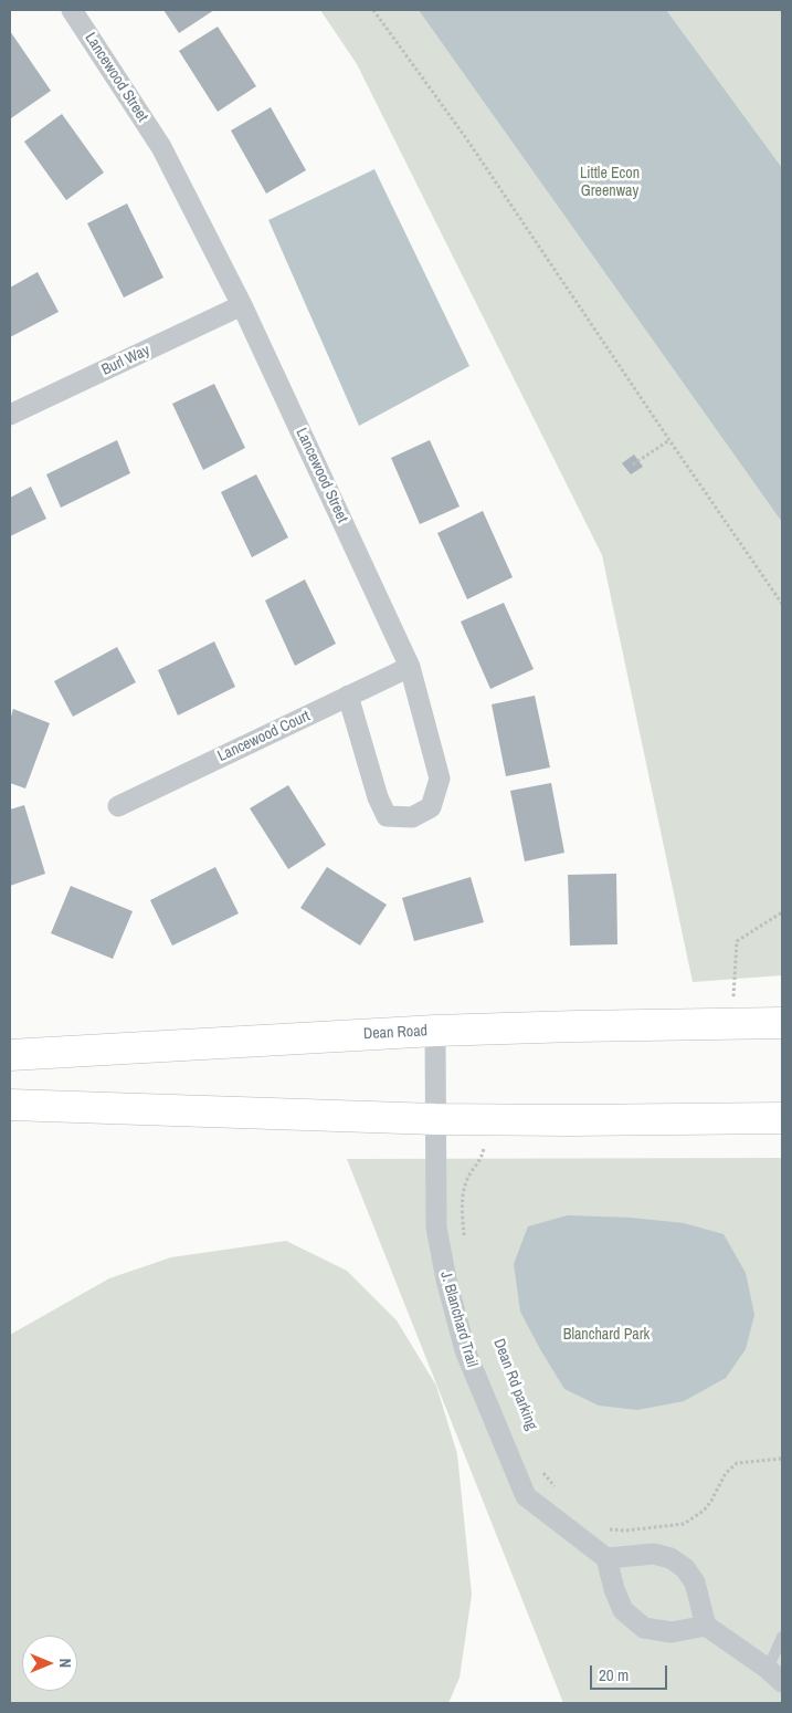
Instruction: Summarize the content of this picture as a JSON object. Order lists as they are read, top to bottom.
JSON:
{
  "streets": {
    "main road": ["Dean Road"],
    "street": [
      "Lancewood Street",
      "Burl Way",
      "Lancewood Court",
      "J. Blanchard Trail"
    ]
  },
  "crossings": [
    ["Lancewood Street", "Burl Way"],
    ["Lancewood Street", "Lancewood Court"],
    ["Dean Road", "J. Blanchard Trail"]
  ],
  "parks": ["Little Econ Greenway", "Blanchard Park"],
  "scale_bar": "20 m",
  "north": "right"
}
